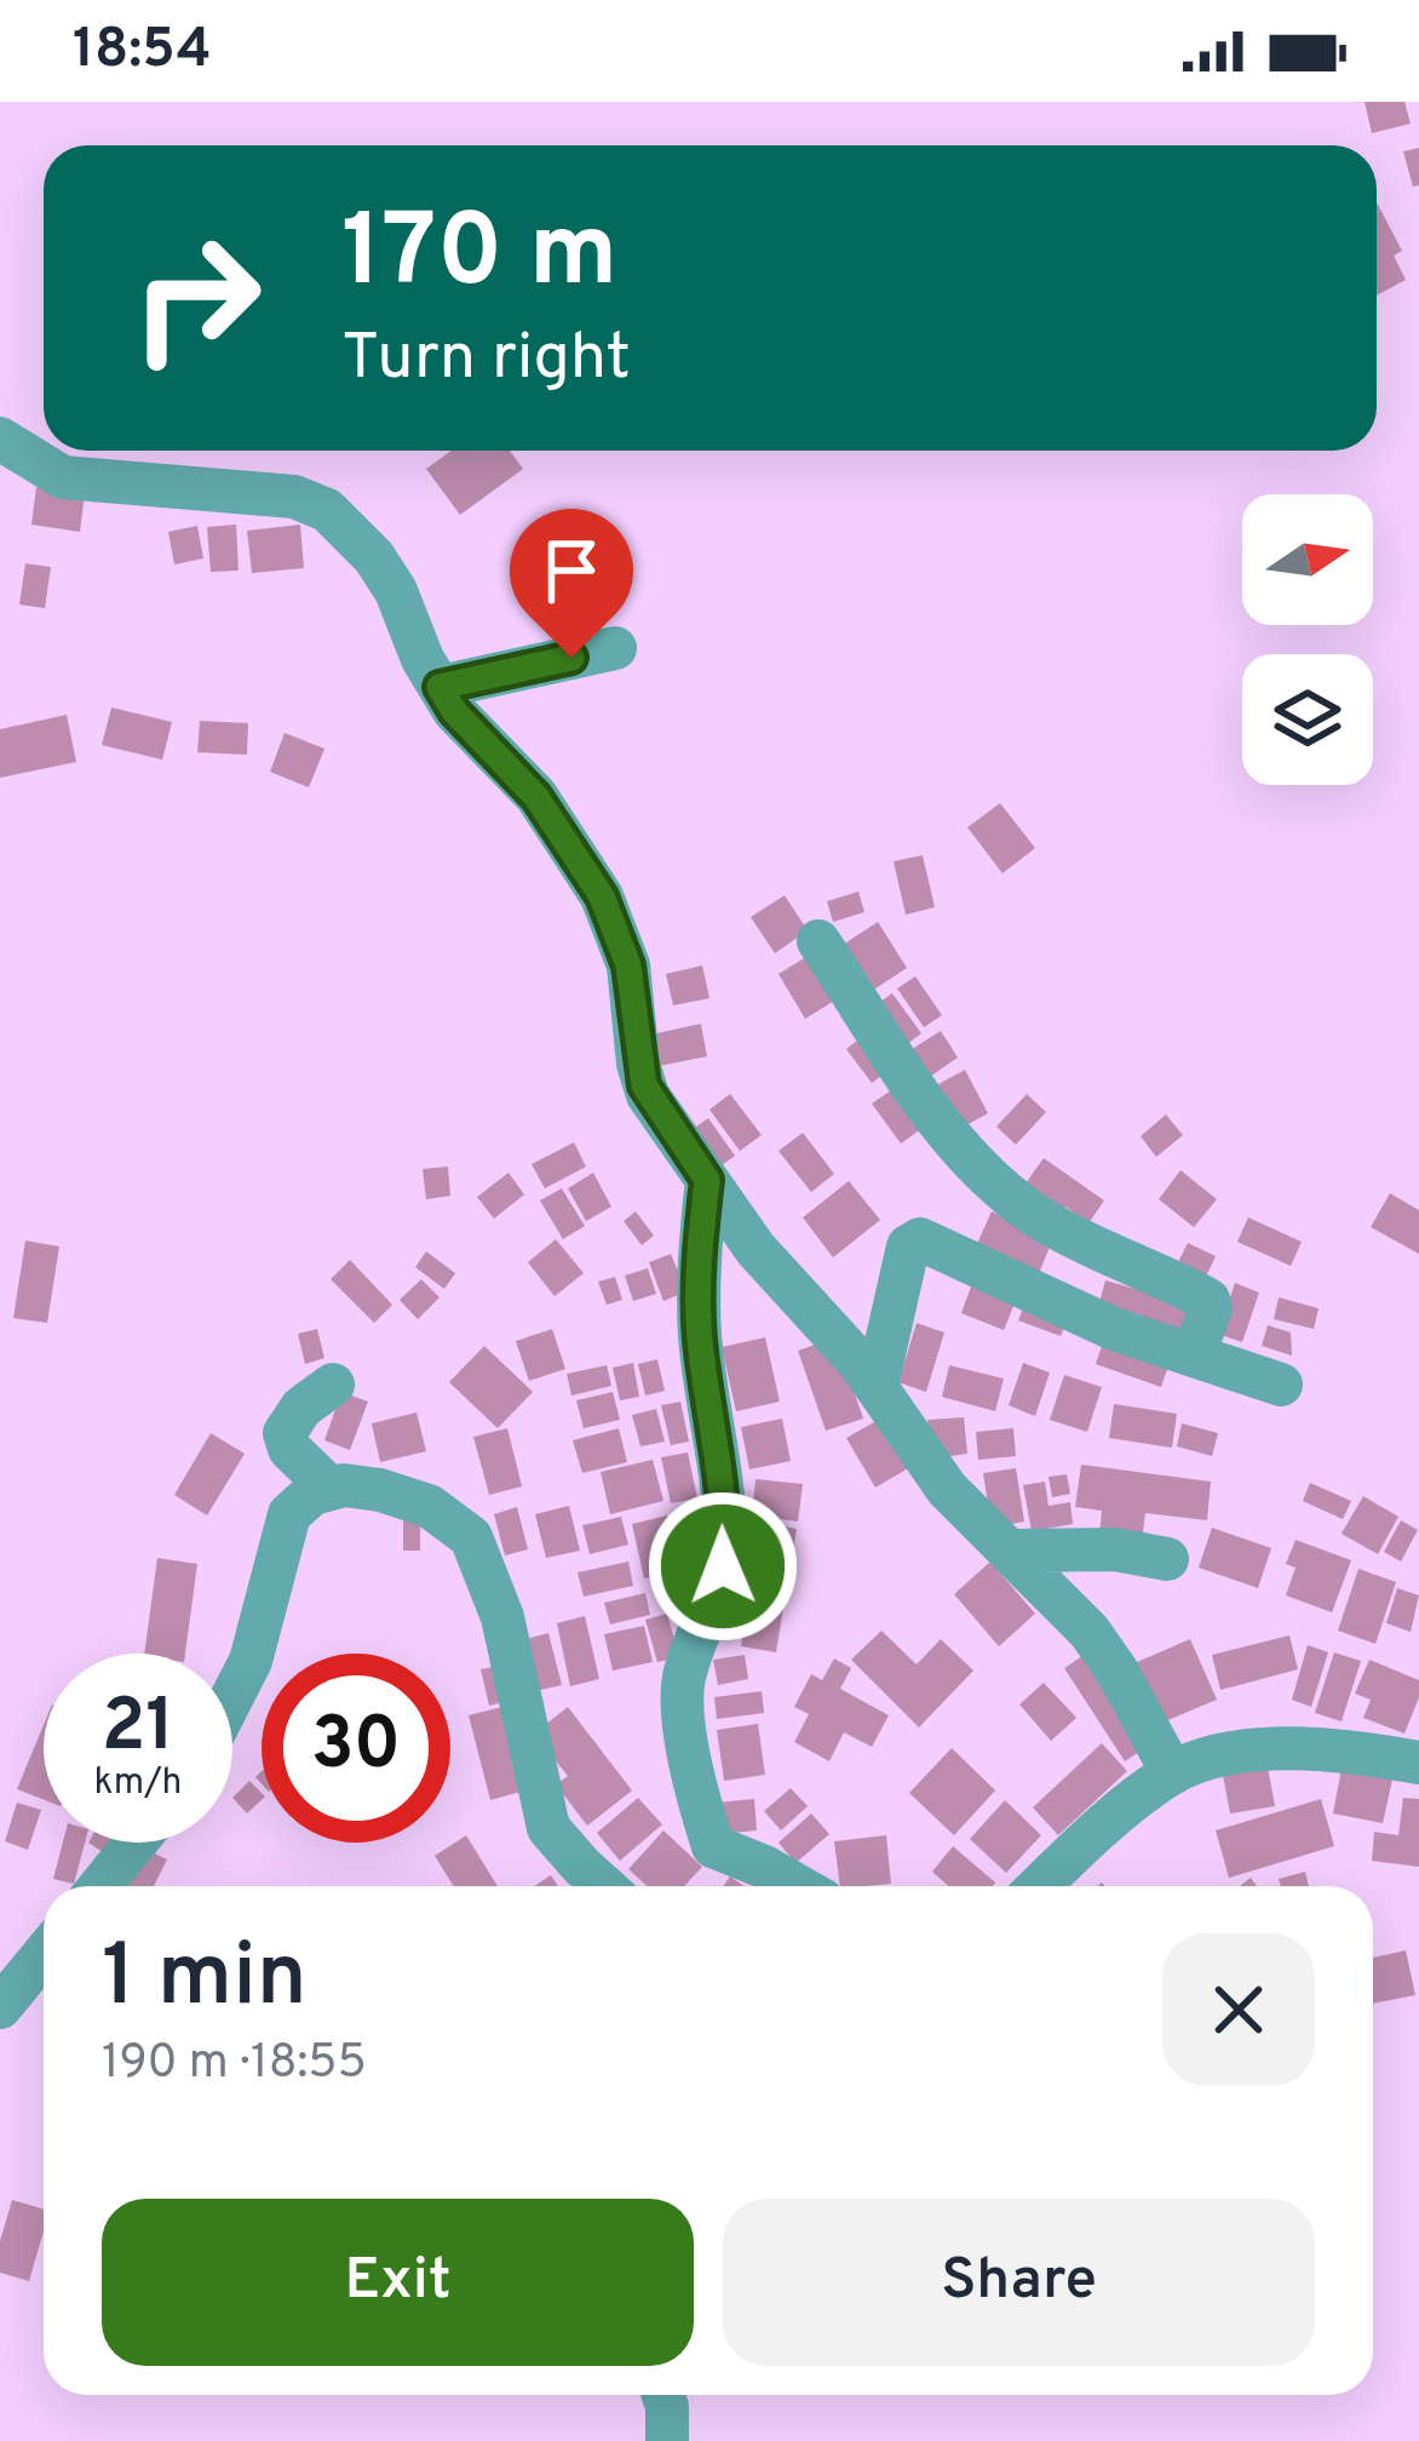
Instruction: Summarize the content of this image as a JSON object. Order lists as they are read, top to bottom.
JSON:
{
  "north": "right",
  "page": {
    "status": "18:54",
    "turn": ["170 m", "Turn right"],
    "speed": "21 km/h",
    "limit": "30",
    "heading": ["1 min", "190 m · 18:55"],
    "buttons": ["Exit", "Share"]
  }
}
